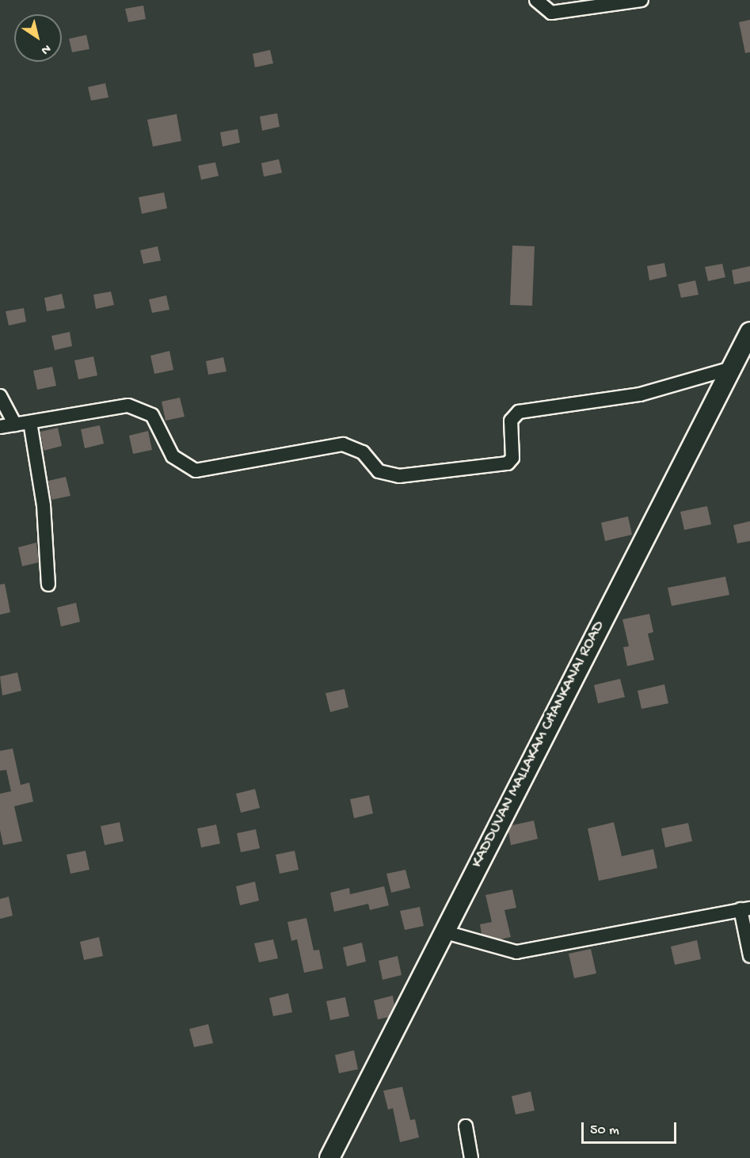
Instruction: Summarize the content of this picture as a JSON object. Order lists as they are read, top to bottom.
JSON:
{
  "streets": {
    "main road": ["KADDUVAN MALLAKAM CHANKANAI ROAD"]
  },
  "scale_bar": "50 m",
  "north": "bottom right"
}
